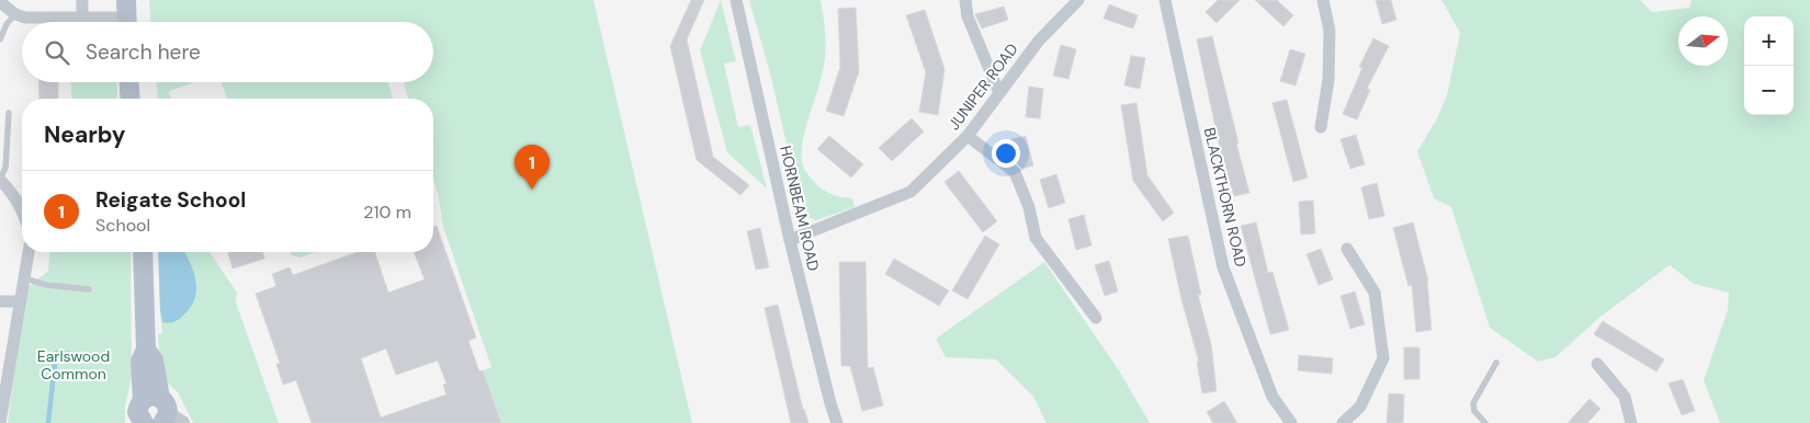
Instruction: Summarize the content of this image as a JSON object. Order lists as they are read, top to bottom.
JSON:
{
  "streets": {
    "street": ["JUNIPER ROAD", "BLACKTHORN ROAD", "HORNBEAM ROAD"]
  },
  "crossings": [
    ["JUNIPER ROAD", "HORNBEAM ROAD"]
  ],
  "parks": ["Earlswood Common"],
  "north": "right",
  "page": {
    "map_buttons": ["+", "−"],
    "search": "Search here",
    "heading": "Nearby",
    "pins": "1",
    "list": [
      {
        "mark": "1",
        "name": "Reigate School",
        "note": "School",
        "value": "210 m"
      }
    ]
  }
}
